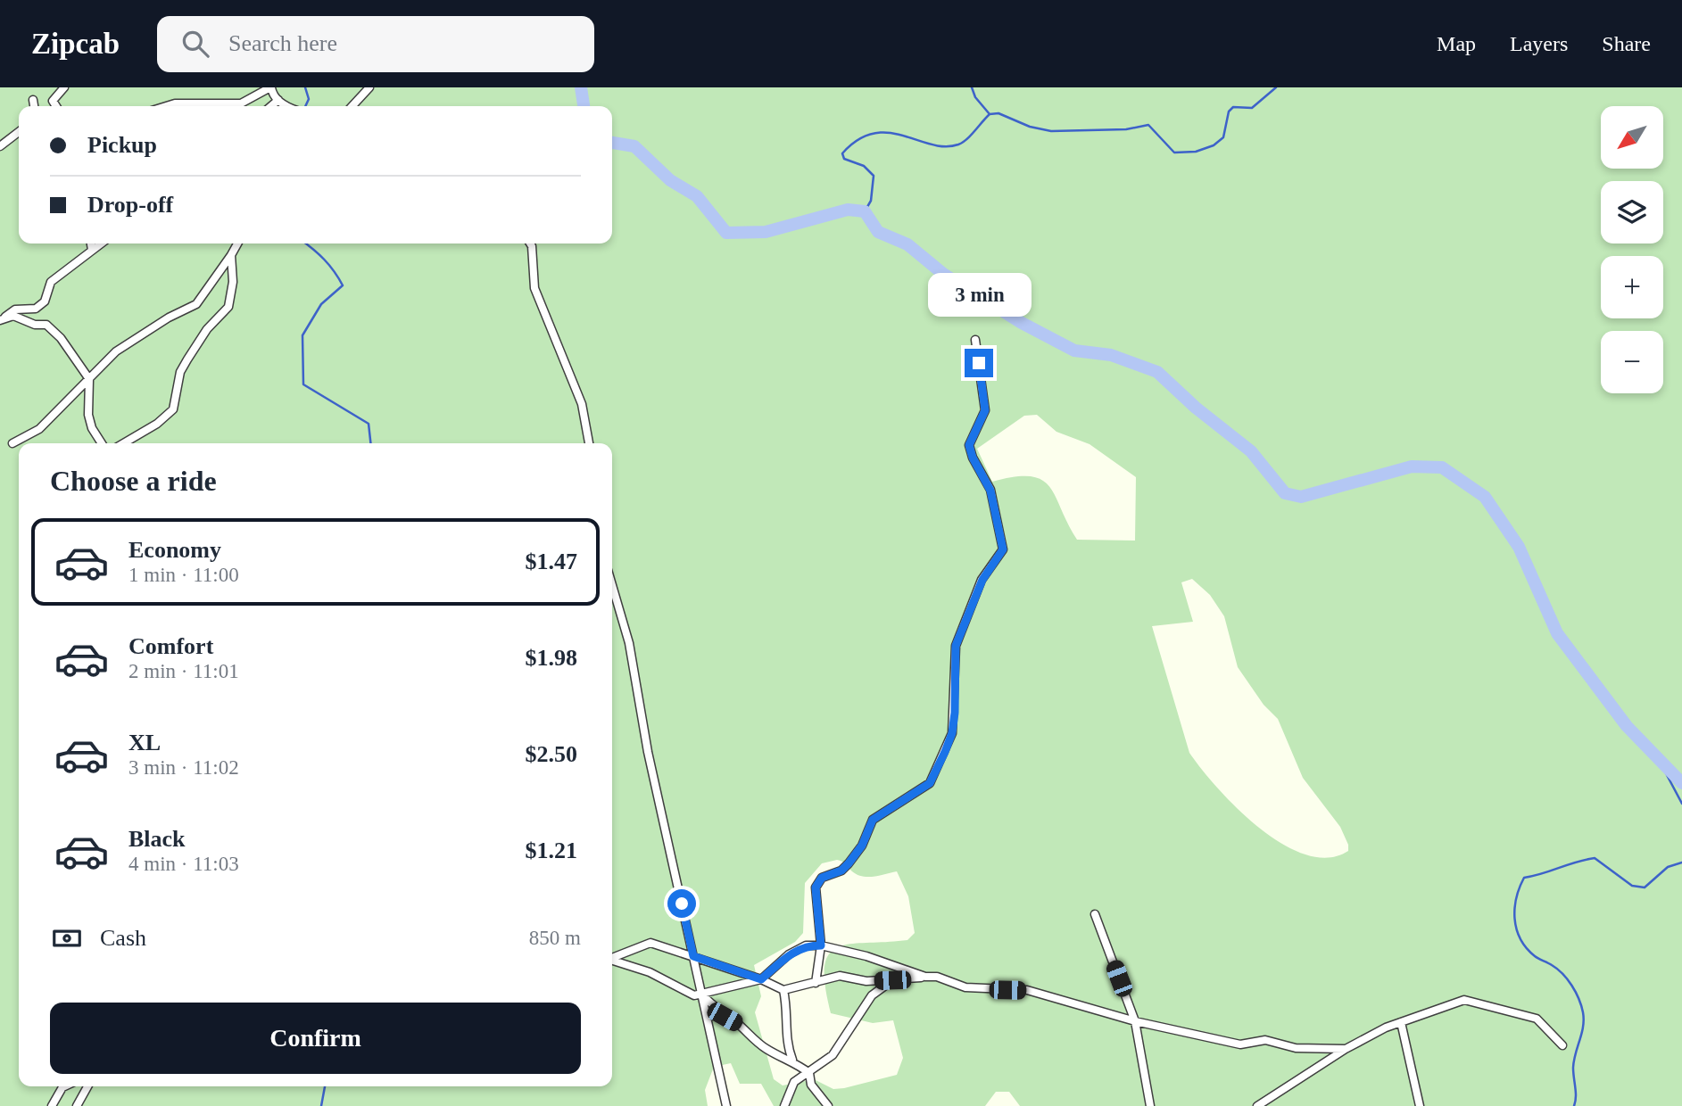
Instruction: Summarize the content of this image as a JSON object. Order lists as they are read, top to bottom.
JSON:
{
  "north": "bottom left",
  "page": {
    "header": "Zipcab",
    "search": "Search here",
    "nav": ["Map", "Layers", "Share"],
    "map_buttons": ["+", "−"],
    "banner": ["Pickup", "Drop-off"],
    "bubble": "3 min",
    "heading": "Choose a ride",
    "list": [
      {
        "name": "Economy",
        "note": "1 min · 11:00",
        "value": "$1.47"
      },
      {
        "name": "Comfort",
        "note": "2 min · 11:01",
        "value": "$1.98"
      },
      {
        "name": "XL",
        "note": "3 min · 11:02",
        "value": "$2.50"
      },
      {
        "name": "Black",
        "note": "4 min · 11:03",
        "value": "$1.21"
      }
    ],
    "pay": ["Cash", "850 m"],
    "buttons": "Confirm"
  }
}
